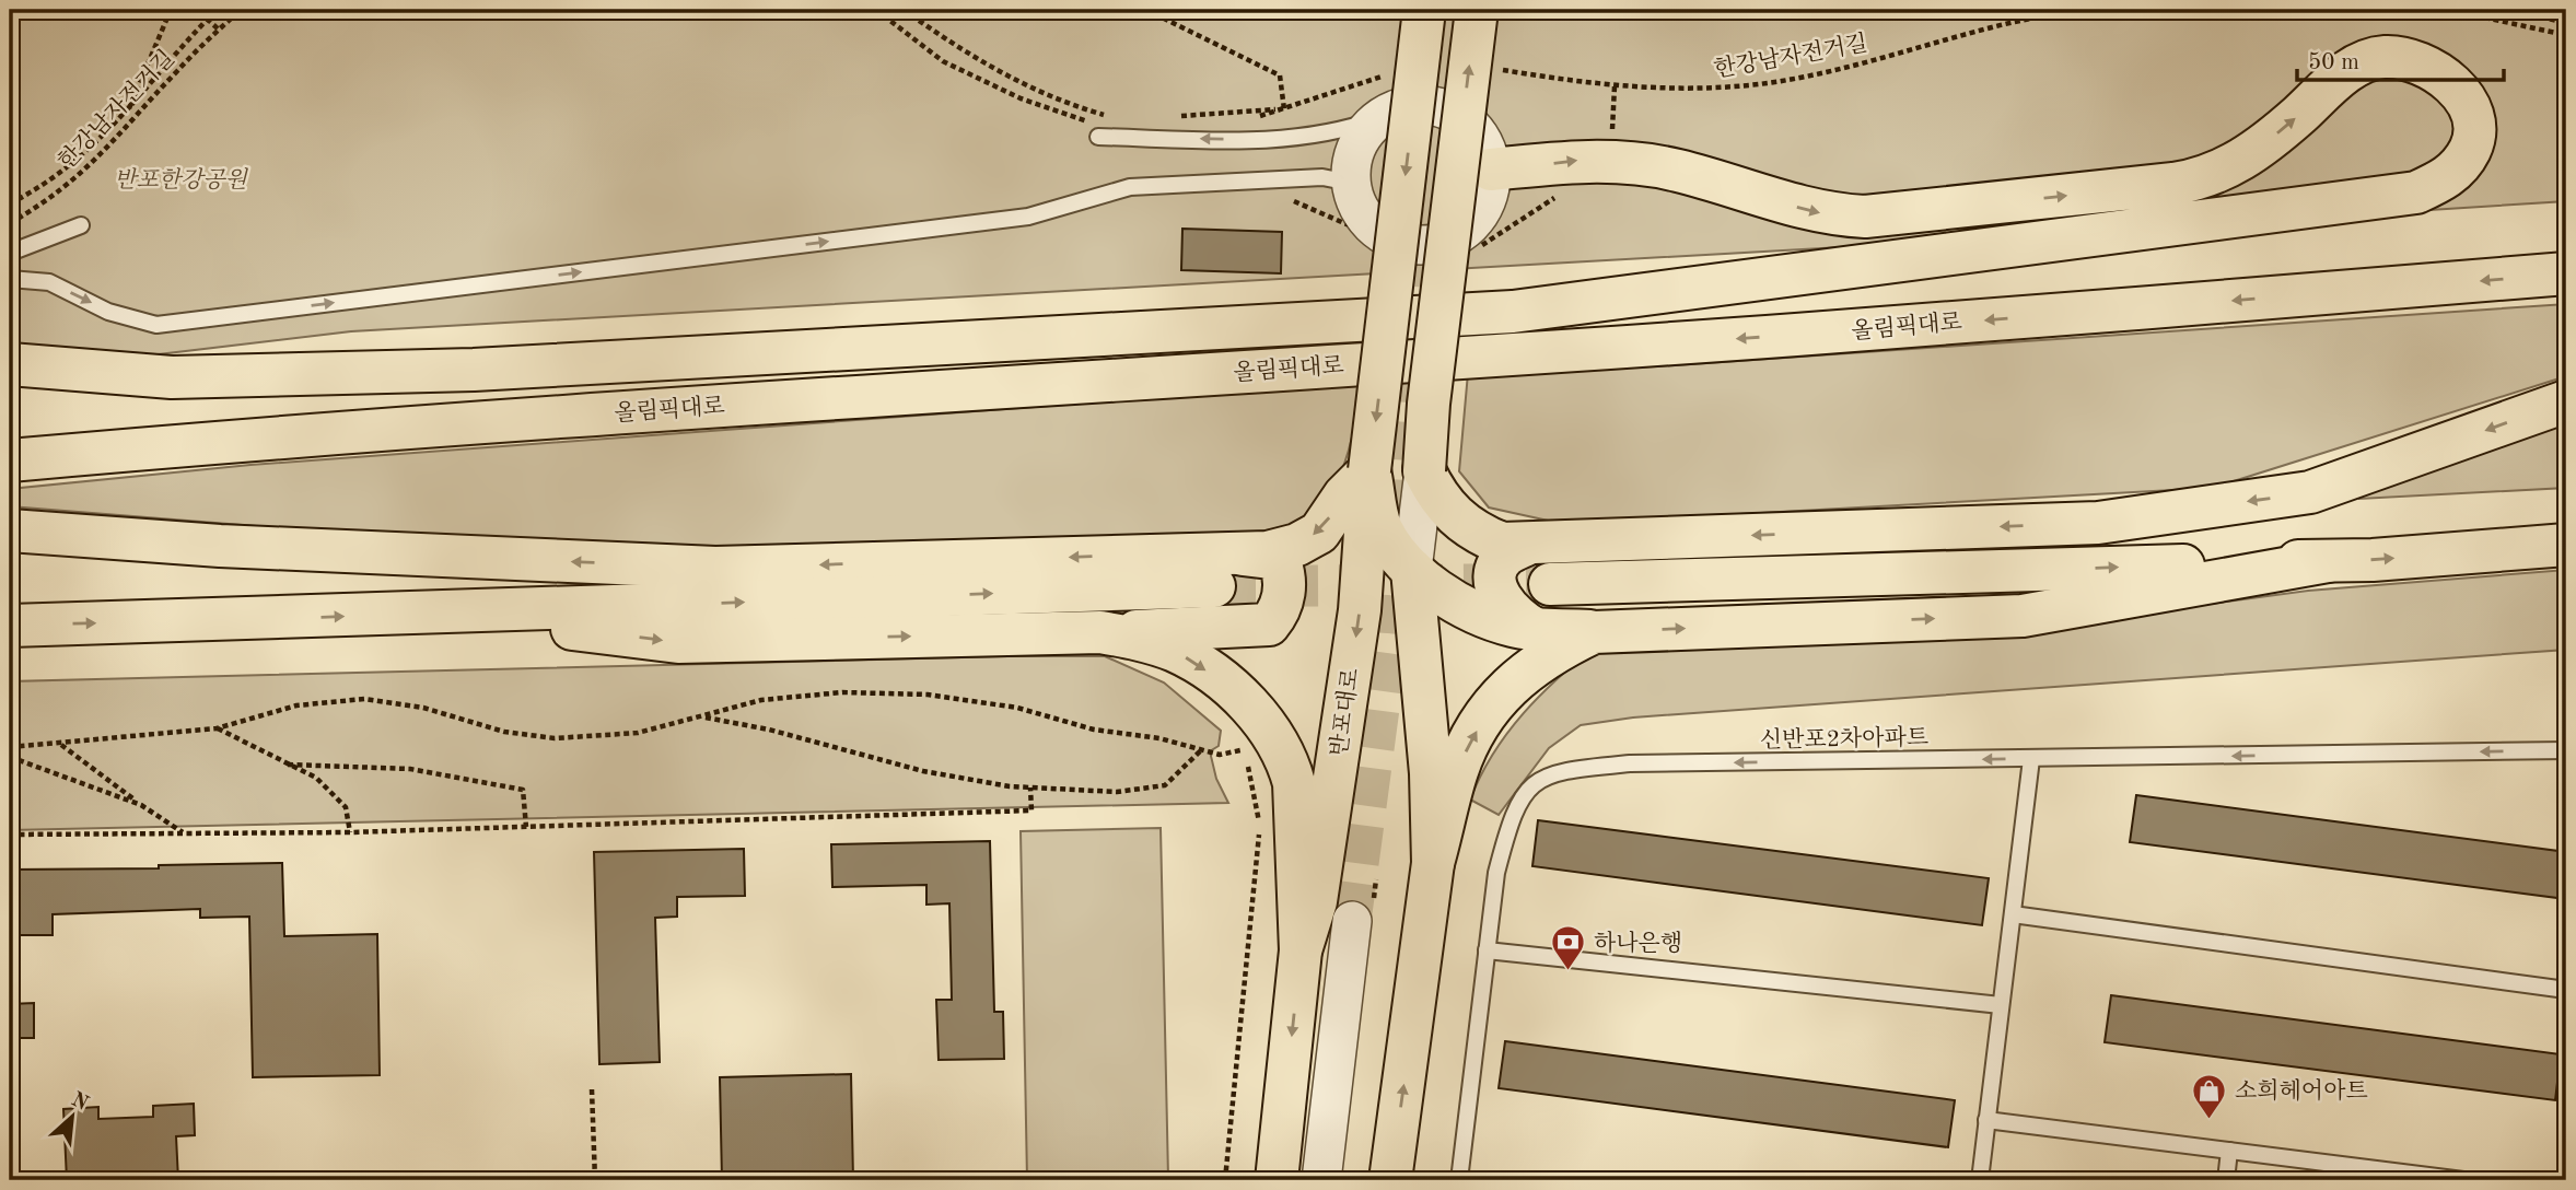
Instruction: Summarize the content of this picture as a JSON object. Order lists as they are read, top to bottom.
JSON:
{
  "streets": {
    "main road": ["올림픽대로", "반포대로"],
    "lane": ["신반포2차아파트"],
    "path": ["한강남자전거길"]
  },
  "one_way": ["신반포2차아파트"],
  "parks": ["반포한강공원"],
  "places": {
    "bank": ["하나은행"],
    "shop": ["소희헤어아트"]
  },
  "scale_bar": "50 m",
  "north": "top right"
}
